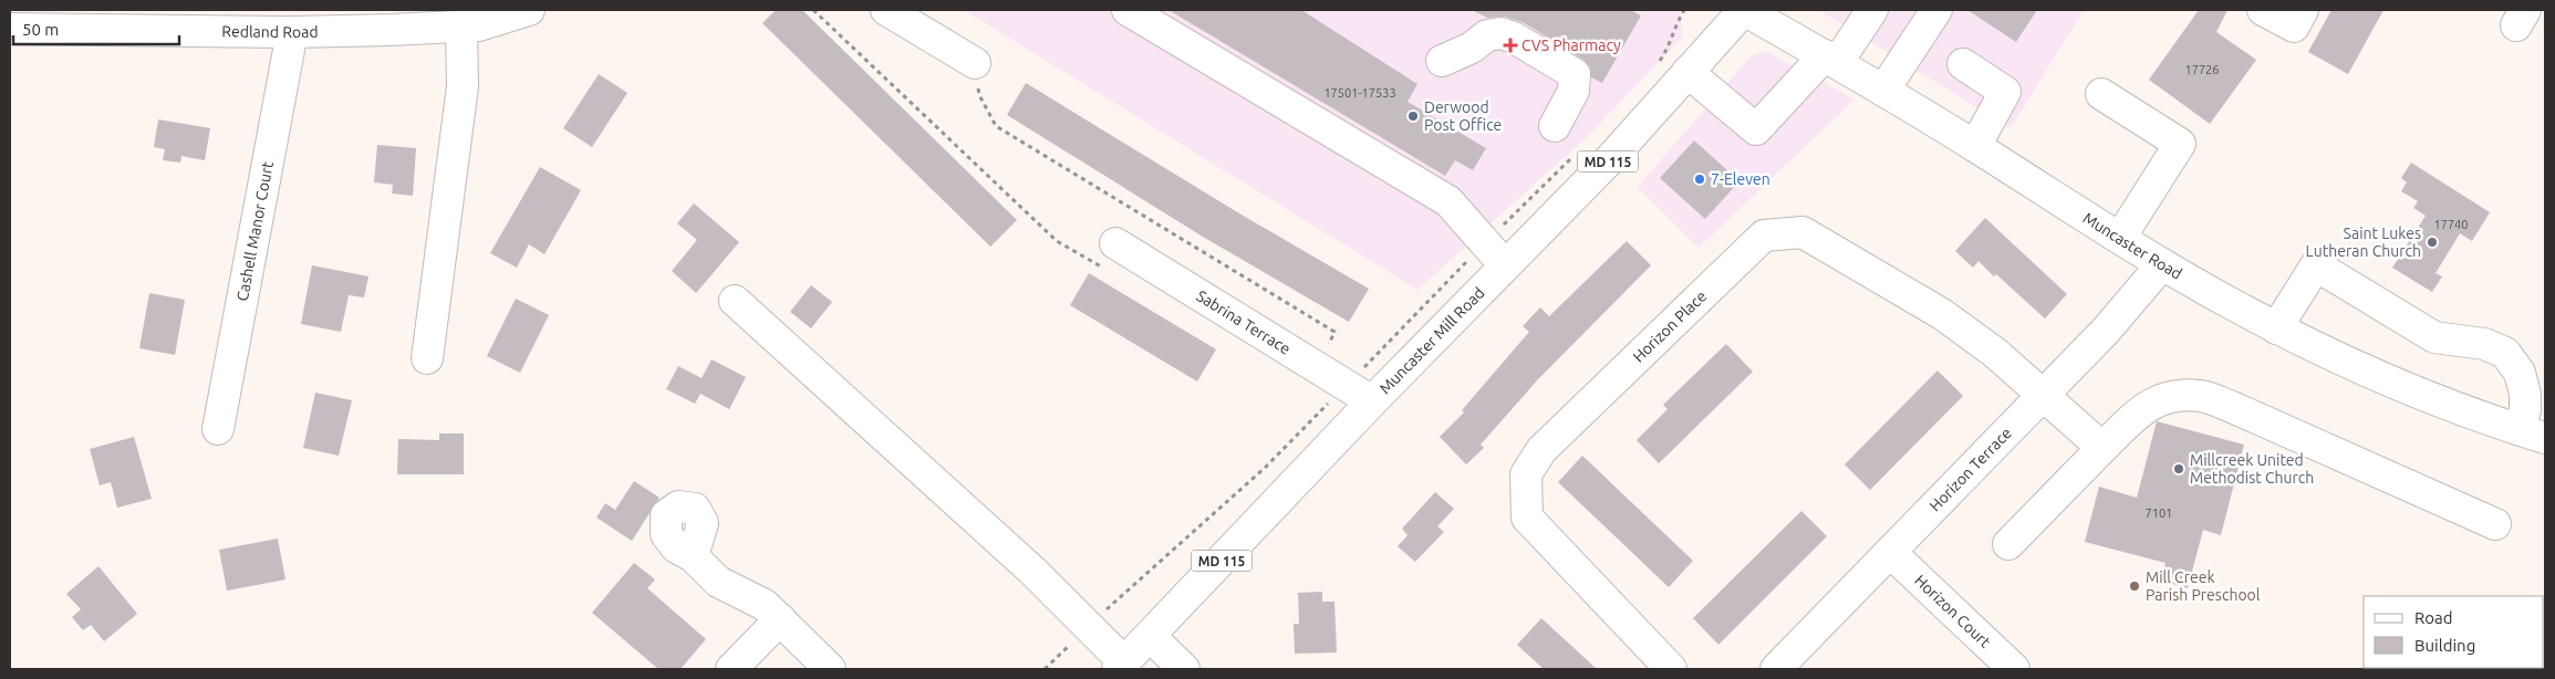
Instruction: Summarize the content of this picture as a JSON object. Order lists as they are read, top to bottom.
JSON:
{
  "streets": {
    "street": [
      "Redland Road",
      "MD 115",
      "Cashell Manor Court",
      "Muncaster Road",
      "Sabrina Terrace",
      "Horizon Place",
      "Muncaster Mill Road",
      "Horizon Terrace",
      "Horizon Court"
    ]
  },
  "crossings": [
    ["Redland Road", "Cashell Manor Court"],
    ["Muncaster Road", "Muncaster Mill Road"],
    ["Muncaster Road", "Horizon Terrace"],
    ["Sabrina Terrace", "Muncaster Mill Road"],
    ["Horizon Place", "Horizon Terrace"],
    ["Horizon Terrace", "Horizon Court"]
  ],
  "places": {
    "health": ["CVS Pharmacy"],
    "other": [
      "Derwood Post Office",
      "7-Eleven",
      "Saint Lukes Lutheran Church",
      "Millcreek United Methodist Church",
      "Mill Creek Parish Preschool"
    ]
  },
  "house_numbers": [
    "17726",
    "17501-17533",
    "17740",
    "7101"
  ],
  "legend": ["Road", "Building"],
  "scale_bar": "50 m"
}
